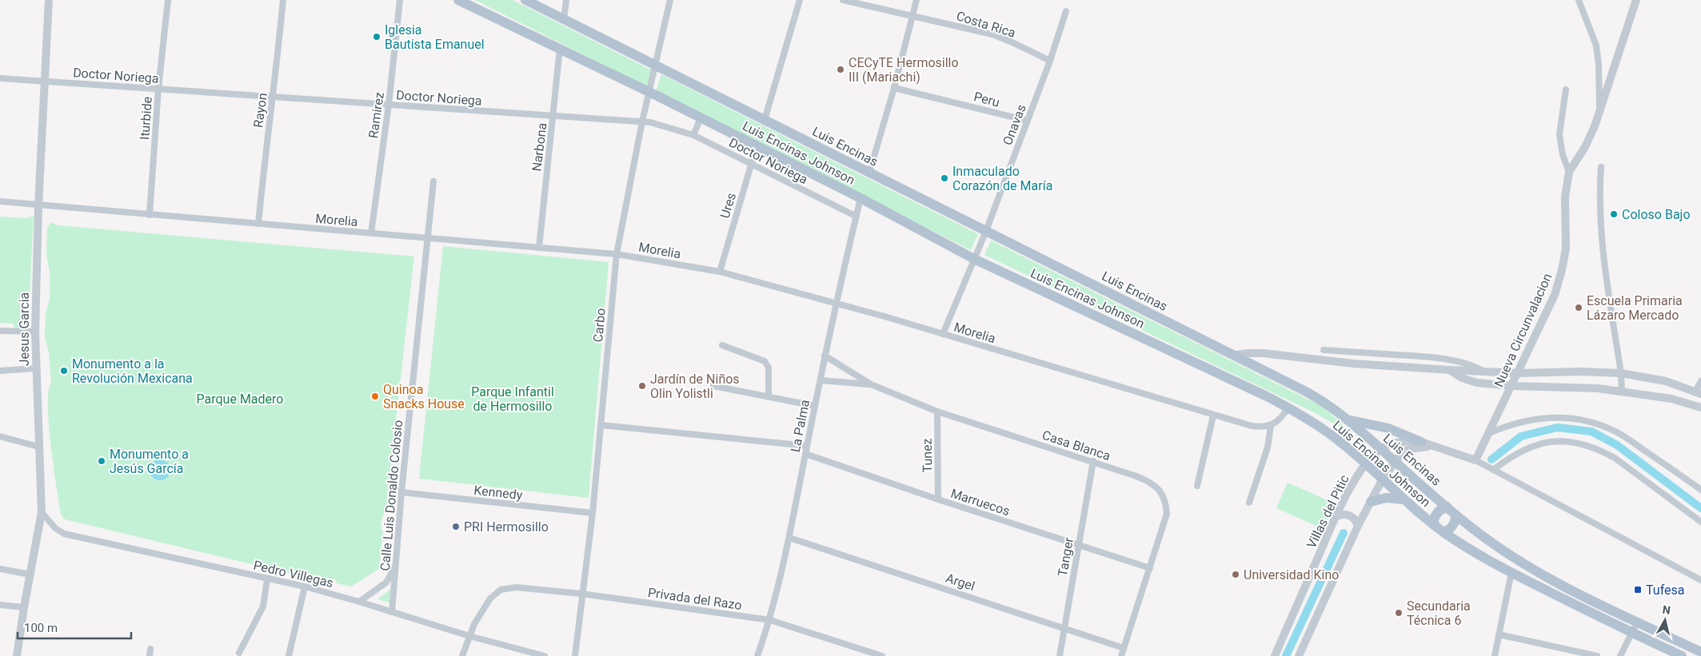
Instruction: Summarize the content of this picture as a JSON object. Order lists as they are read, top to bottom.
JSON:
{
  "streets": {
    "main road": ["Luis Encinas", "Luis Encinas Johnson"],
    "street": [
      "Costa Rica",
      "Doctor Noriega",
      "Peru",
      "Rayon",
      "Ramirez",
      "Iturbide",
      "Onavas",
      "Narbona",
      "Ures",
      "Morelia",
      "Carbo",
      "Jesus Garcia",
      "Nueva Circunvalacion",
      "La Palma",
      "Casa Blanca",
      "Tunez",
      "Kennedy",
      "Calle Luis Donaldo Colosio",
      "Marruecos",
      "Villas del Pitic",
      "Tanger",
      "Pedro Villegas",
      "Argel",
      "Privada del Razo"
    ]
  },
  "crossings": [
    ["Costa Rica", "Onavas"],
    ["Doctor Noriega", "Rayon"],
    ["Doctor Noriega", "Ramirez"],
    ["Doctor Noriega", "Iturbide"],
    ["Doctor Noriega", "Narbona"],
    ["Doctor Noriega", "Ures"],
    ["Doctor Noriega", "Carbo"],
    ["Doctor Noriega", "Jesus Garcia"],
    ["Doctor Noriega", "La Palma"],
    ["Peru", "Onavas"],
    ["Rayon", "Morelia"],
    ["Ramirez", "Morelia"],
    ["Iturbide", "Morelia"],
    ["Onavas", "Luis Encinas"],
    ["Onavas", "Luis Encinas Johnson"],
    ["Onavas", "Morelia"],
    ["Luis Encinas", "Luis Encinas Johnson"],
    ["Luis Encinas", "Carbo"],
    ["Luis Encinas", "Villas del Pitic"],
    ["Narbona", "Luis Encinas Johnson"],
    ["Narbona", "Morelia"],
    ["Luis Encinas Johnson", "Ures"],
    ["Luis Encinas Johnson", "Carbo"],
    ["Luis Encinas Johnson", "La Palma"],
    ["Luis Encinas Johnson", "Villas del Pitic"],
    ["Ures", "Morelia"],
    ["Morelia", "Carbo"],
    ["Morelia", "Jesus Garcia"],
    ["Morelia", "La Palma"],
    ["Morelia", "Calle Luis Donaldo Colosio"],
    ["Carbo", "Kennedy"],
    ["Carbo", "Privada del Razo"],
    ["Jesus Garcia", "Pedro Villegas"],
    ["La Palma", "Casa Blanca"],
    ["La Palma", "Marruecos"],
    ["La Palma", "Argel"],
    ["La Palma", "Privada del Razo"],
    ["Casa Blanca", "Tunez"],
    ["Casa Blanca", "Marruecos"],
    ["Casa Blanca", "Tanger"],
    ["Casa Blanca", "Argel"],
    ["Tunez", "Marruecos"],
    ["Kennedy", "Calle Luis Donaldo Colosio"],
    ["Calle Luis Donaldo Colosio", "Pedro Villegas"],
    ["Marruecos", "Tanger"],
    ["Tanger", "Argel"],
    ["Pedro Villegas", "Privada del Razo"]
  ],
  "parks": ["Parque Infantil de Hermosillo", "Parque Madero"],
  "places": {
    "other": [
      "Iglesia Bautista Emanuel",
      "CECyTE Hermosillo III (Mariachi)",
      "Inmaculado Corazón de María",
      "Coloso Bajo",
      "Escuela Primaria Lázaro Mercado",
      "Monumento a la Revolución Mexicana",
      "Jardín de Niños Olin Yolistli",
      "Quinoa Snacks House",
      "Monumento a Jesús García",
      "PRI Hermosillo",
      "Universidad Kino",
      "Secundaria Técnica 6"
    ],
    "transit": ["Tufesa"]
  },
  "scale_bar": "100 m",
  "north": "top"
}
